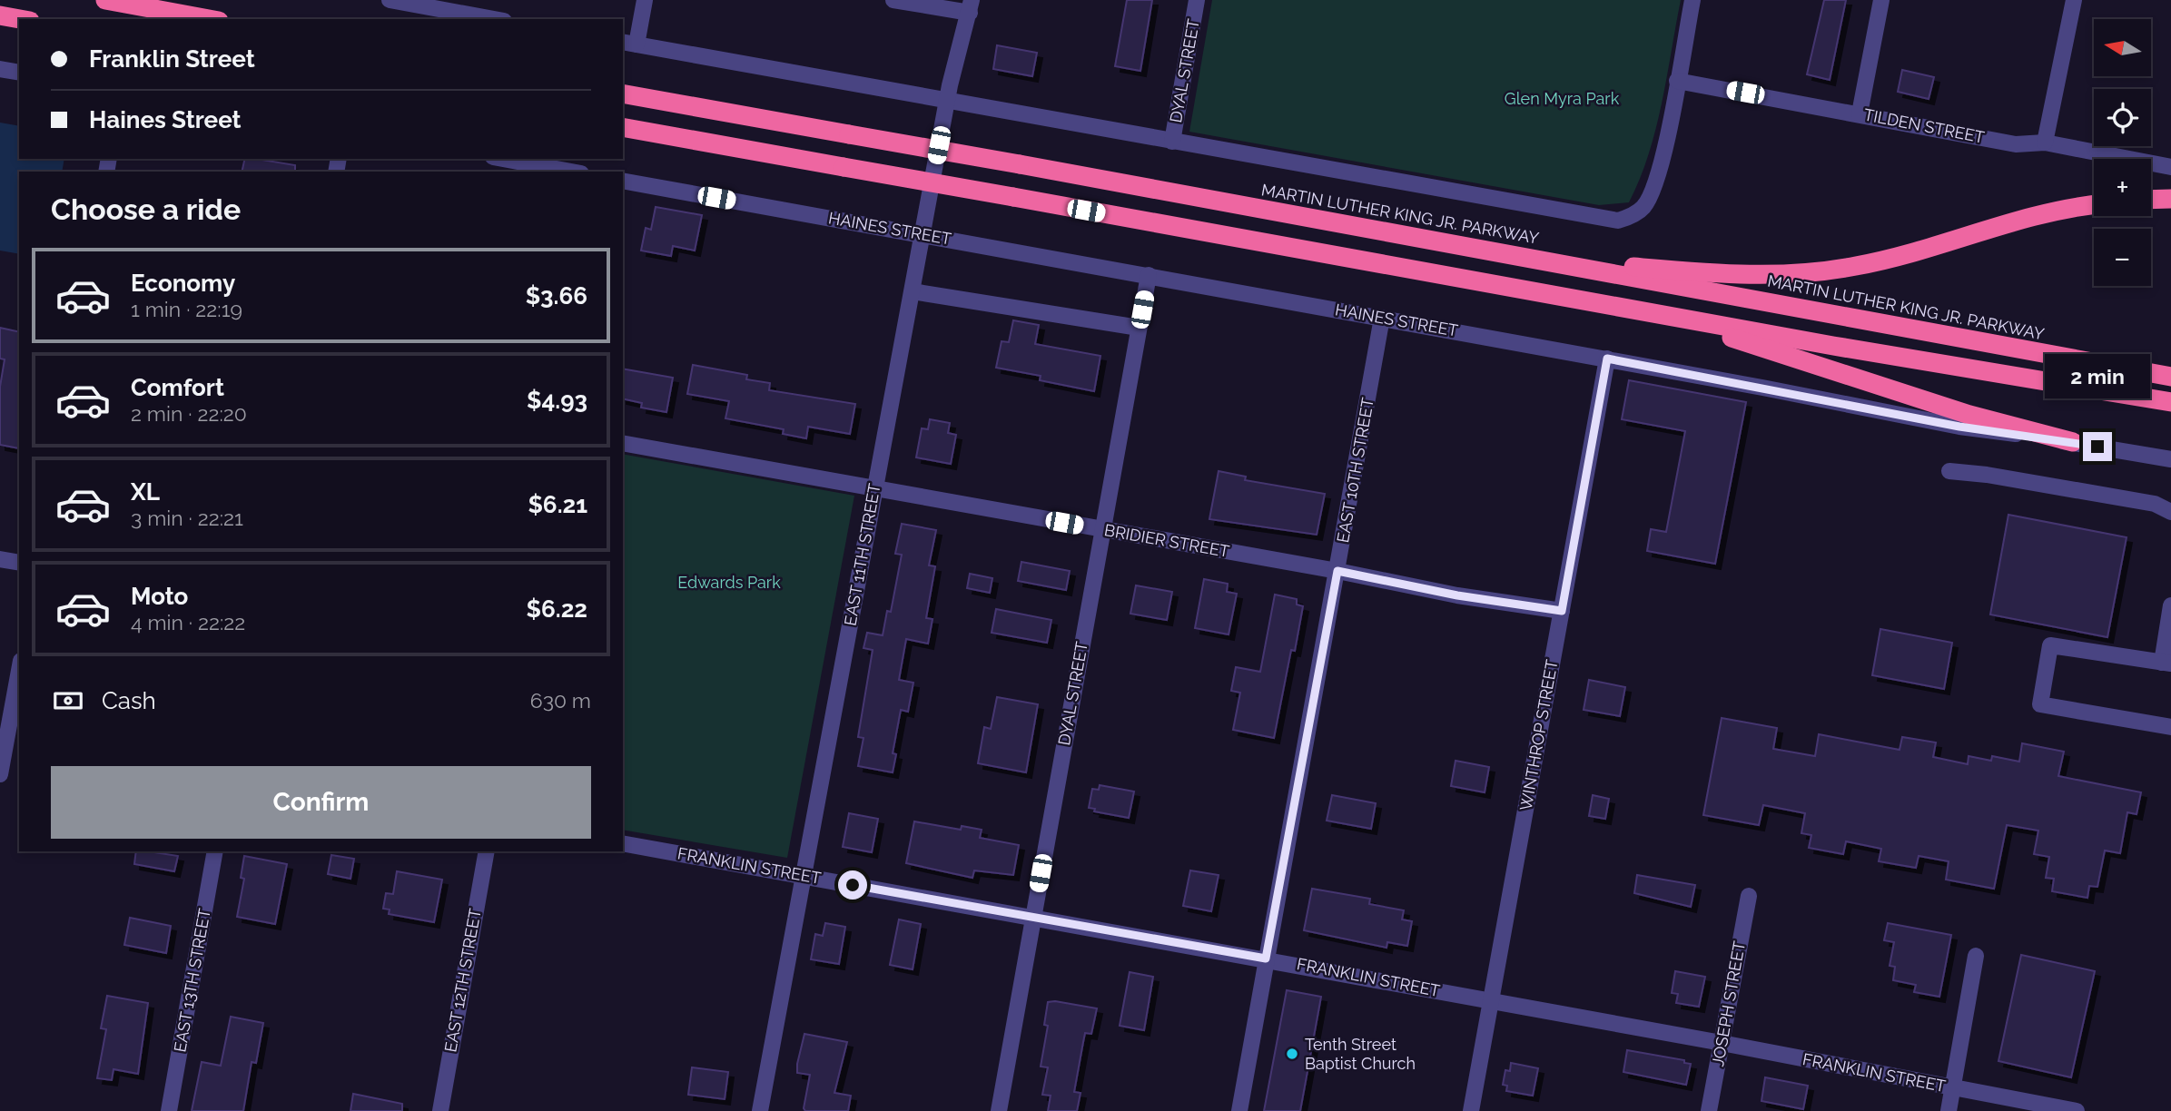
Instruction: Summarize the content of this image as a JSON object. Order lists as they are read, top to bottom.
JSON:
{
  "streets": {
    "highway": ["MARTIN LUTHER KING JR. PARKWAY"],
    "street": [
      "DYAL STREET",
      "TILDEN STREET",
      "HAINES STREET",
      "EAST 10TH STREET",
      "BRIDIER STREET",
      "EAST 11TH STREET",
      "WINTHROP STREET",
      "FRANKLIN STREET",
      "EAST 13TH STREET",
      "EAST 12TH STREET",
      "JOSEPH STREET"
    ]
  },
  "crossings": [
    ["DYAL STREET", "HAINES STREET"],
    ["DYAL STREET", "BRIDIER STREET"],
    ["DYAL STREET", "FRANKLIN STREET"],
    ["HAINES STREET", "EAST 10TH STREET"],
    ["HAINES STREET", "EAST 11TH STREET"],
    ["HAINES STREET", "WINTHROP STREET"],
    ["EAST 10TH STREET", "BRIDIER STREET"],
    ["EAST 10TH STREET", "FRANKLIN STREET"],
    ["BRIDIER STREET", "EAST 11TH STREET"],
    ["BRIDIER STREET", "WINTHROP STREET"],
    ["EAST 11TH STREET", "FRANKLIN STREET"],
    ["WINTHROP STREET", "FRANKLIN STREET"],
    ["FRANKLIN STREET", "JOSEPH STREET"]
  ],
  "parks": ["Glen Myra Park", "Edwards Park"],
  "places": ["Tenth Street Baptist Church"],
  "north": "left",
  "page": {
    "map_buttons": ["+", "−"],
    "banner": ["Franklin Street", "Haines Street"],
    "heading": "Choose a ride",
    "list": [
      {
        "name": "Economy",
        "note": "1 min · 22:19",
        "value": "$3.66"
      },
      {
        "name": "Comfort",
        "note": "2 min · 22:20",
        "value": "$4.93"
      },
      {
        "name": "XL",
        "note": "3 min · 22:21",
        "value": "$6.21"
      },
      {
        "name": "Moto",
        "note": "4 min · 22:22",
        "value": "$6.22"
      }
    ],
    "bubble": "2 min",
    "pay": ["Cash", "630 m"],
    "buttons": "Confirm"
  }
}
